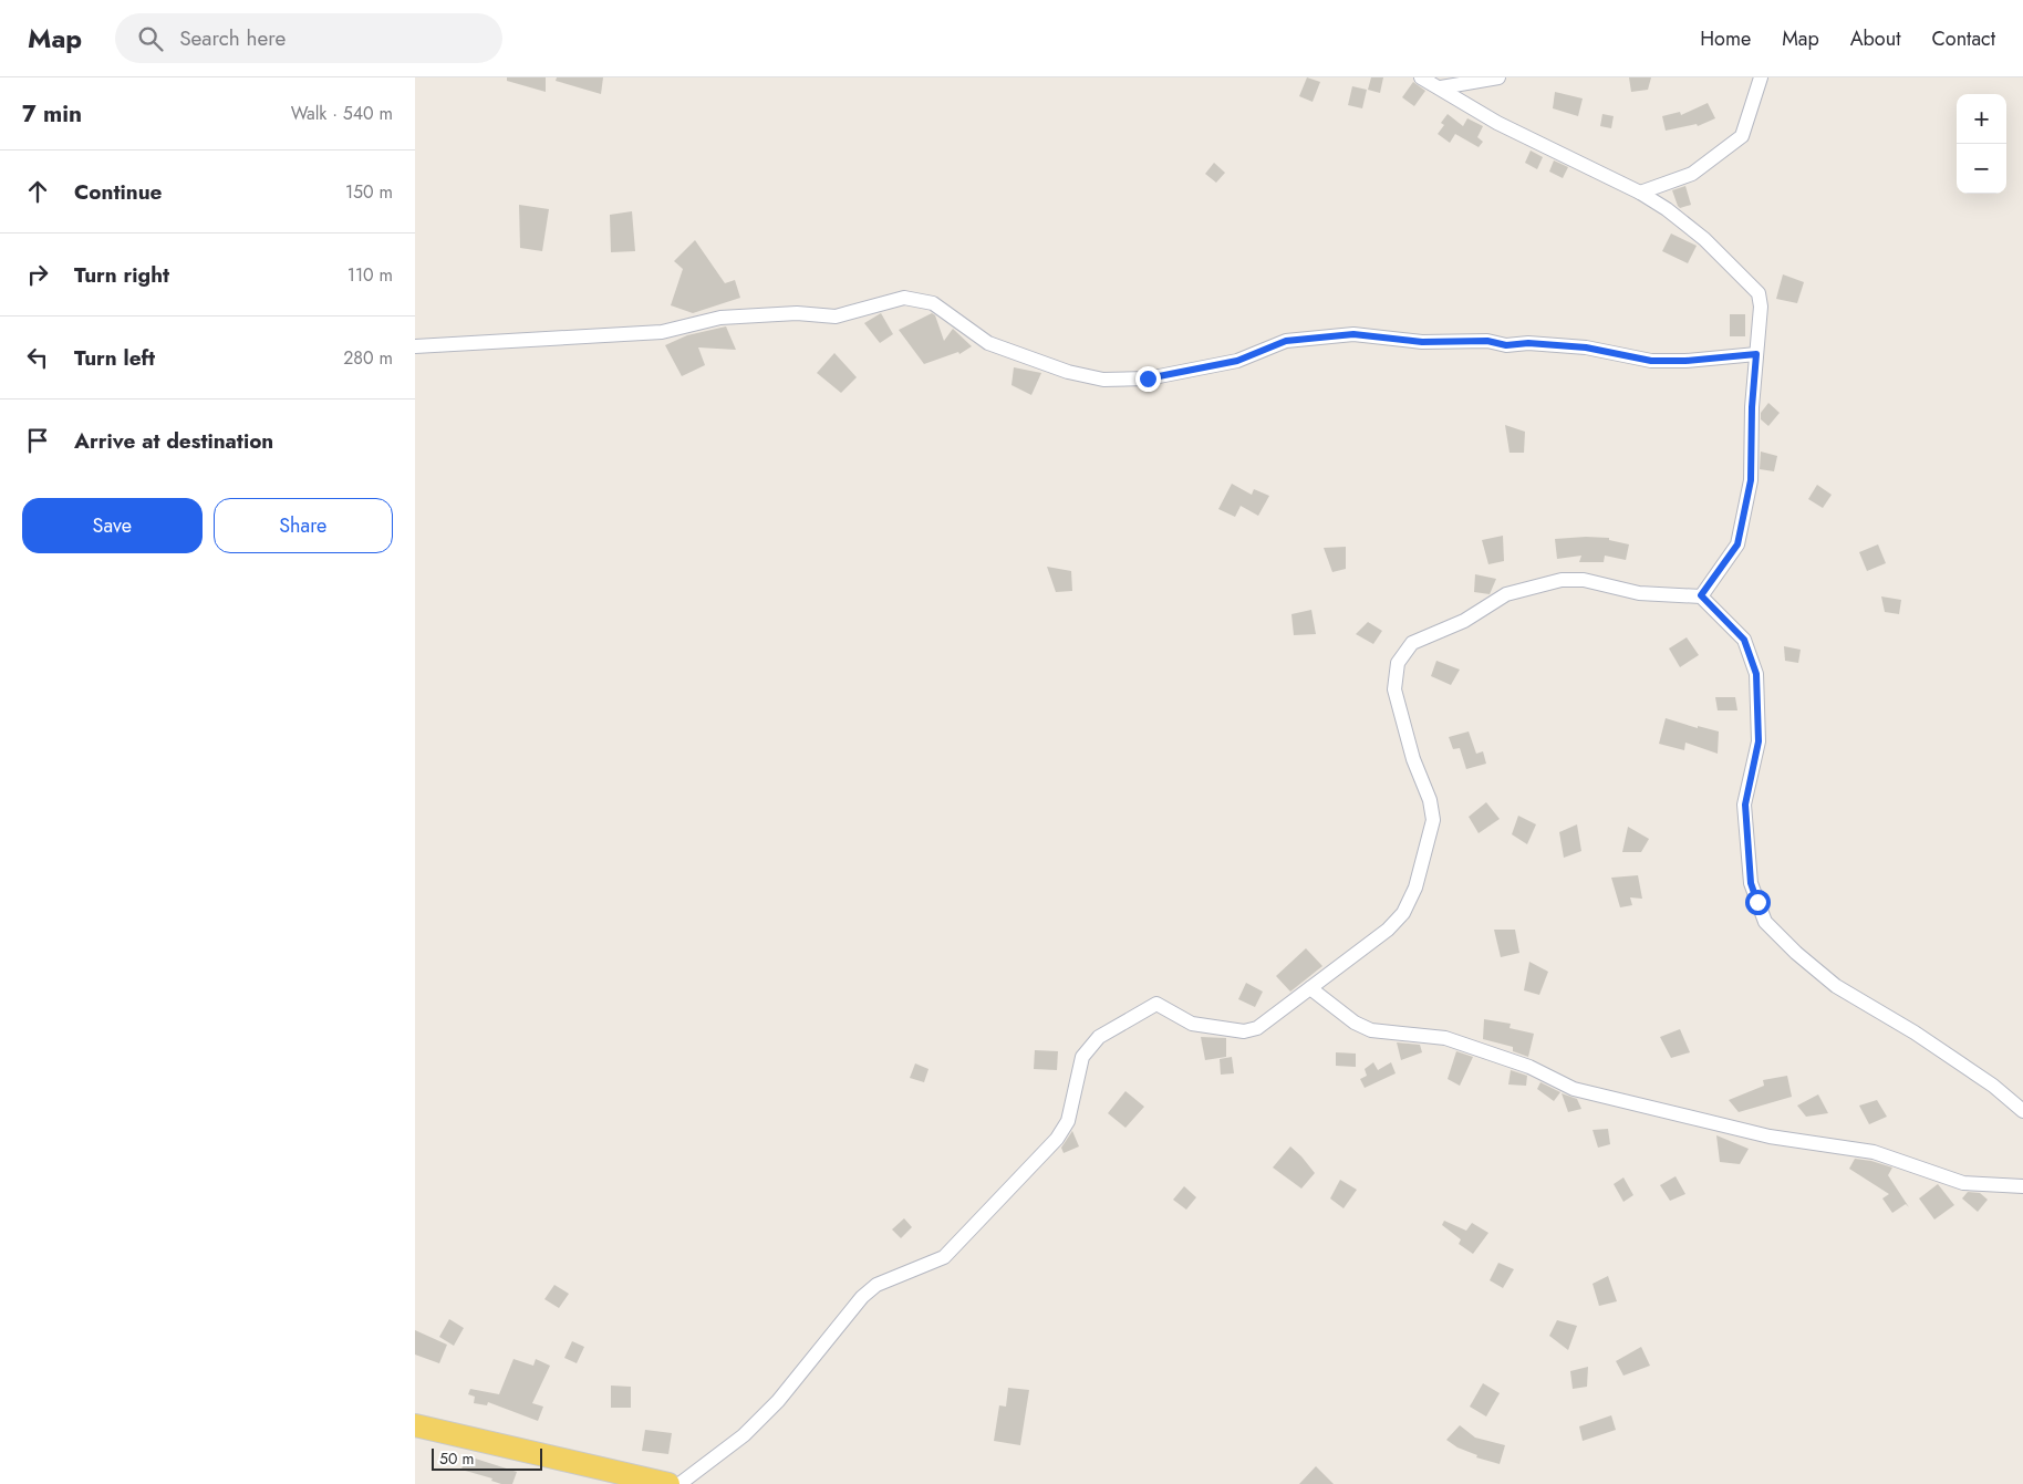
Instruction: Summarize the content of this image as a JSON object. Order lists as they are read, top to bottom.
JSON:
{
  "scale_bar": "50 m",
  "page": {
    "header": "Map",
    "search": "Search here",
    "nav": [
      "Home",
      "Map",
      "About",
      "Contact"
    ],
    "heading": ["7 min", "Walk · 540 m"],
    "map_buttons": ["+", "−"],
    "list": [
      ["Continue", "150 m"],
      ["Turn right", "110 m"],
      ["Turn left", "280 m"],
      "Arrive at destination"
    ],
    "buttons": ["Save", "Share"],
    "scale": "50 m"
  }
}
